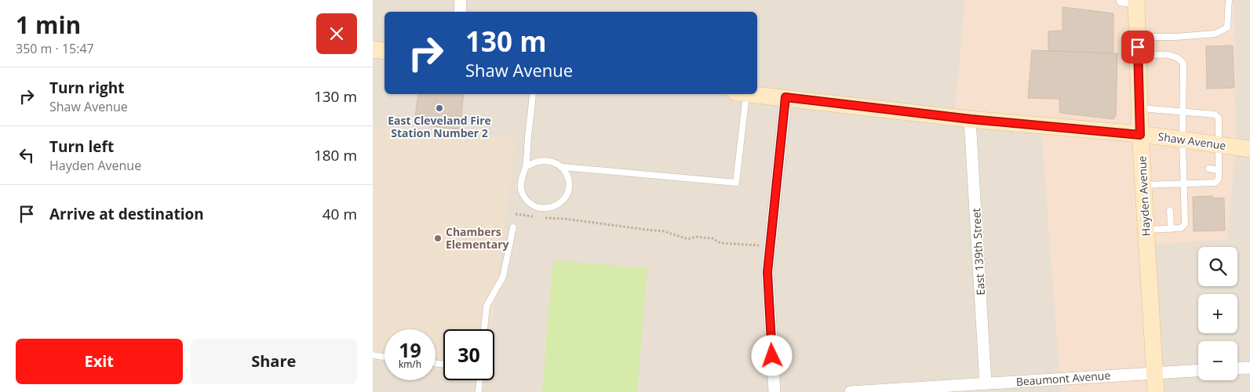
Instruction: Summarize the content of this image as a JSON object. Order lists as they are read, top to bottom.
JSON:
{
  "streets": {
    "main road": ["Shaw Avenue", "Hayden Avenue"],
    "street": ["East 139th Street", "Beaumont Avenue"]
  },
  "crossings": [
    ["Shaw Avenue", "Hayden Avenue"],
    ["Shaw Avenue", "East 139th Street"],
    ["Hayden Avenue", "Beaumont Avenue"],
    ["East 139th Street", "Beaumont Avenue"]
  ],
  "places": ["East Cleveland Fire Station Number 2", "Chambers Elementary"],
  "page": {
    "heading": ["1 min", "350 m · 15:47"],
    "turn": ["130 m", "Shaw Avenue"],
    "list": [
      {
        "name": "Turn right",
        "note": "Shaw Avenue",
        "value": "130 m"
      },
      {
        "name": "Turn left",
        "note": "Hayden Avenue",
        "value": "180 m"
      },
      {
        "name": "Arrive at destination",
        "value": "40 m"
      }
    ],
    "map_buttons": ["+", "−"],
    "speed": "19 km/h",
    "limit": "30",
    "buttons": ["Exit", "Share"]
  }
}
